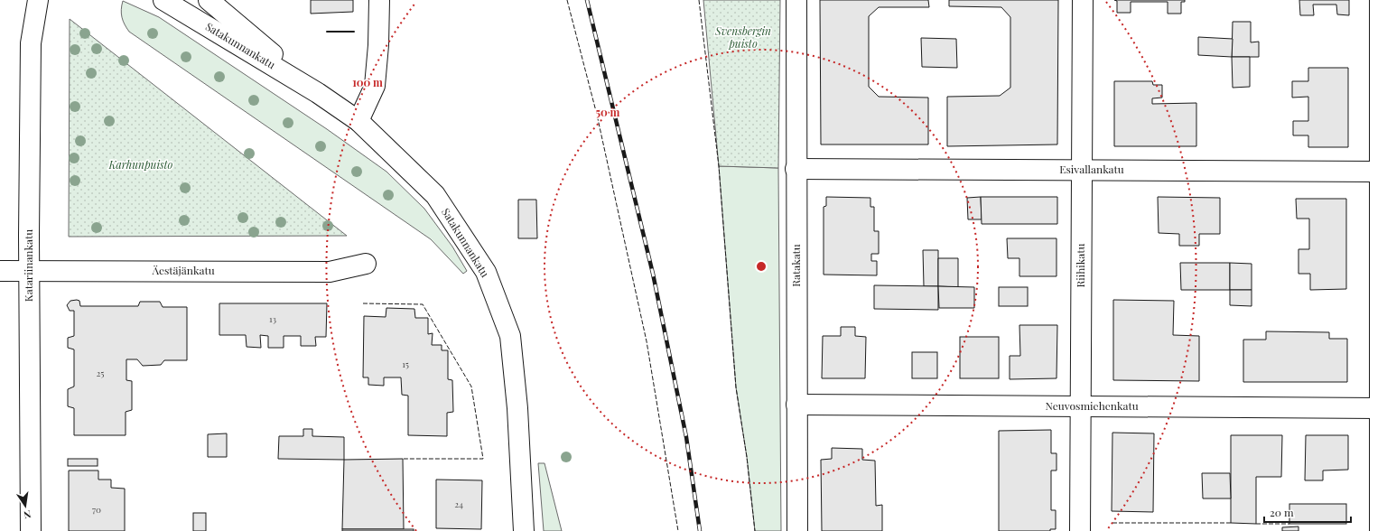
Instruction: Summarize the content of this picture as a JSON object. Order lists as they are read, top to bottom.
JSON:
{
  "streets": {
    "street": [
      "Satakunnankatu",
      "Esivallankatu",
      "Katariinankatu",
      "Ratakatu",
      "Riihikatu",
      "Äestäjänkatu",
      "Neuvosmiehenkatu"
    ]
  },
  "crossings": [
    ["Esivallankatu", "Ratakatu"],
    ["Esivallankatu", "Riihikatu"],
    ["Katariinankatu", "Äestäjänkatu"],
    ["Ratakatu", "Neuvosmiehenkatu"],
    ["Riihikatu", "Neuvosmiehenkatu"]
  ],
  "parks": ["Svensbergin puisto", "Karhunpuisto"],
  "house_numbers": [
    "13",
    "15",
    "25",
    "24",
    "70"
  ],
  "scale_bar": "20 m",
  "north": "bottom",
  "rings": ["100 m", "50 m"]
}
